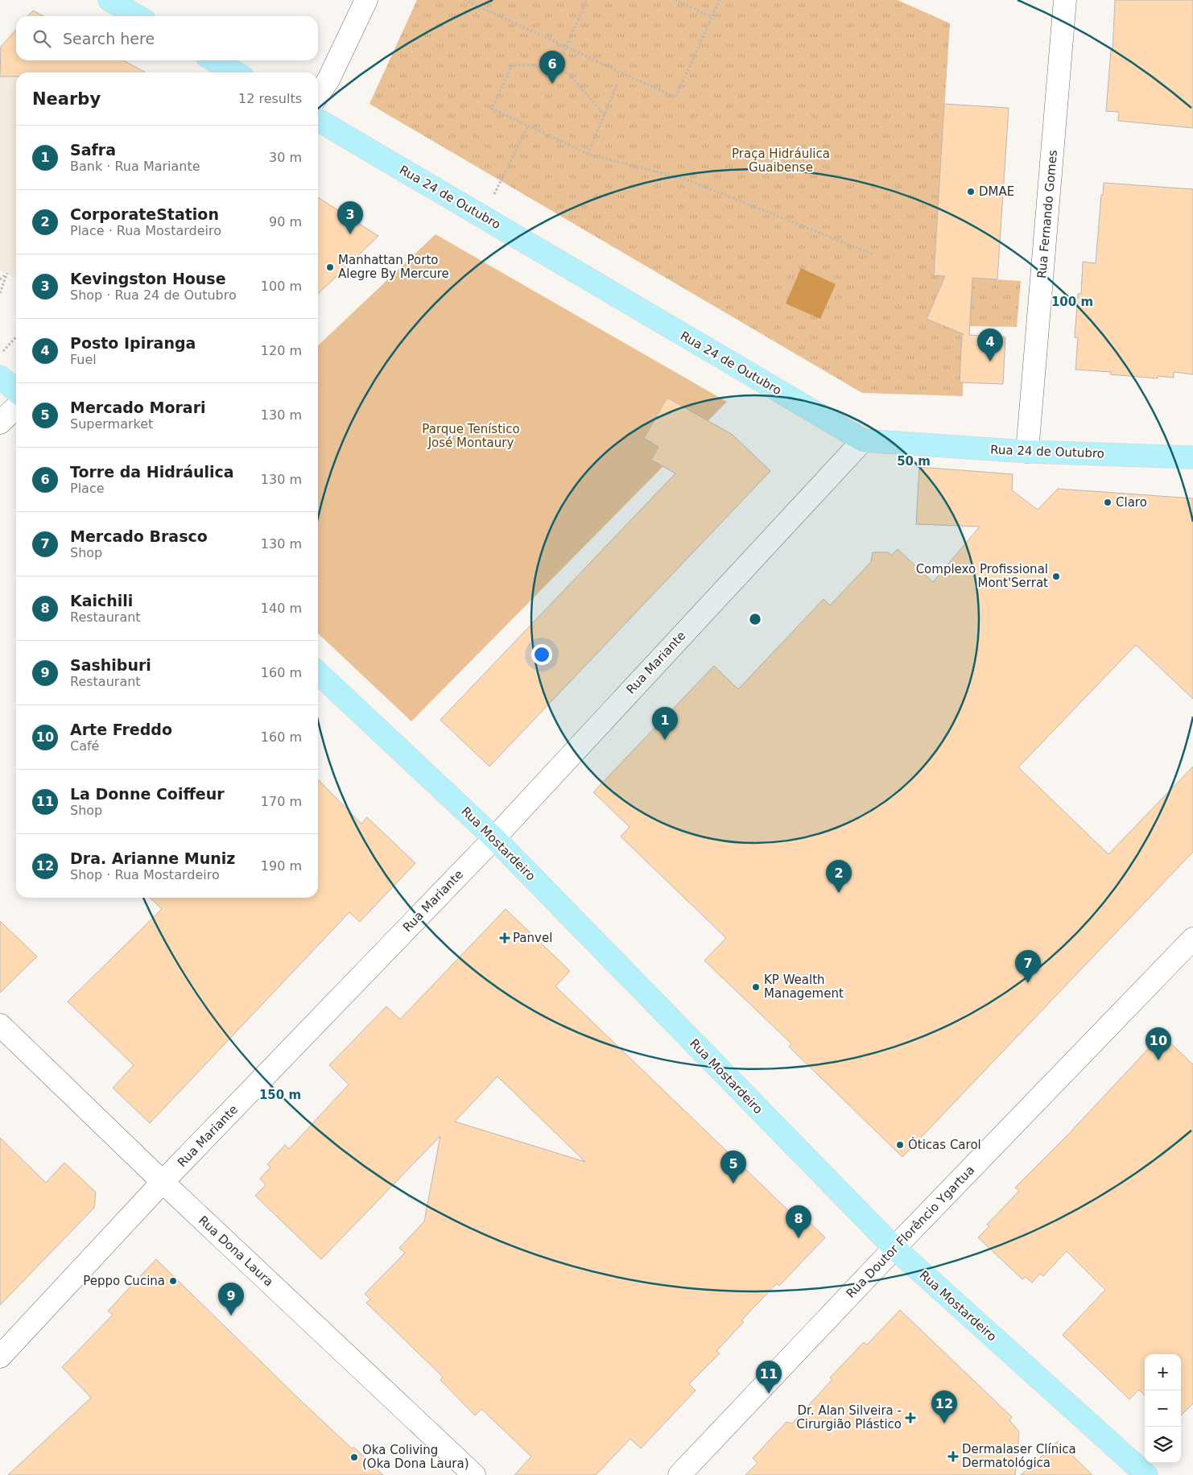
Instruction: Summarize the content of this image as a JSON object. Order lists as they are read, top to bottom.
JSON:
{
  "streets": {
    "main road": ["Rua 24 de Outubro", "Rua Mostardeiro"],
    "street": [
      "Rua Fernando Gomes",
      "Rua Mariante",
      "Rua Doutor Florêncio Ygartua",
      "Rua Dona Laura"
    ]
  },
  "crossings": [
    ["Rua 24 de Outubro", "Rua Fernando Gomes"],
    ["Rua 24 de Outubro", "Rua Mariante"],
    ["Rua Mariante", "Rua Mostardeiro"],
    ["Rua Mariante", "Rua Dona Laura"],
    ["Rua Mostardeiro", "Rua Doutor Florêncio Ygartua"]
  ],
  "parks": ["Praça Hidráulica Guaibense", "Parque Tenístico José Montaury"],
  "places": {
    "other": [
      "DMAE",
      "Manhattan Porto Alegre By Mercure",
      "Claro",
      "Complexo Profissional Mont'Serrat",
      "KP Wealth Management",
      "Óticas Carol",
      "Peppo Cucina",
      "Oka Coliving (Oka Dona Laura)"
    ],
    "health": ["Panvel", "Dr. Alan Silveira - Cirurgião Plástico", "Dermalaser Clínica Dermatológica"]
  },
  "page": {
    "search": "Search here",
    "pins": [
      "6",
      "3",
      "4",
      "1",
      "2",
      "7",
      "10",
      "5",
      "8",
      "9",
      "11",
      "12"
    ],
    "heading": ["Nearby", "12 results"],
    "list": [
      {
        "mark": "1",
        "name": "Safra",
        "note": "Bank · Rua Mariante",
        "value": "30 m"
      },
      {
        "mark": "2",
        "name": "CorporateStation",
        "note": "Place · Rua Mostardeiro",
        "value": "90 m"
      },
      {
        "mark": "3",
        "name": "Kevingston House",
        "note": "Shop · Rua 24 de Outubro",
        "value": "100 m"
      },
      {
        "mark": "4",
        "name": "Posto Ipiranga",
        "note": "Fuel",
        "value": "120 m"
      },
      {
        "mark": "5",
        "name": "Mercado Morari",
        "note": "Supermarket",
        "value": "130 m"
      },
      {
        "mark": "6",
        "name": "Torre da Hidráulica",
        "note": "Place",
        "value": "130 m"
      },
      {
        "mark": "7",
        "name": "Mercado Brasco",
        "note": "Shop",
        "value": "130 m"
      },
      {
        "mark": "8",
        "name": "Kaichili",
        "note": "Restaurant",
        "value": "140 m"
      },
      {
        "mark": "9",
        "name": "Sashiburi",
        "note": "Restaurant",
        "value": "160 m"
      },
      {
        "mark": "10",
        "name": "Arte Freddo",
        "note": "Café",
        "value": "160 m"
      },
      {
        "mark": "11",
        "name": "La Donne Coiffeur",
        "note": "Shop",
        "value": "170 m"
      },
      {
        "mark": "12",
        "name": "Dra. Arianne Muniz",
        "note": "Shop · Rua Mostardeiro",
        "value": "190 m"
      }
    ],
    "map_buttons": ["+", "−"]
  },
  "rings": ["100 m", "50 m", "150 m"]
}
